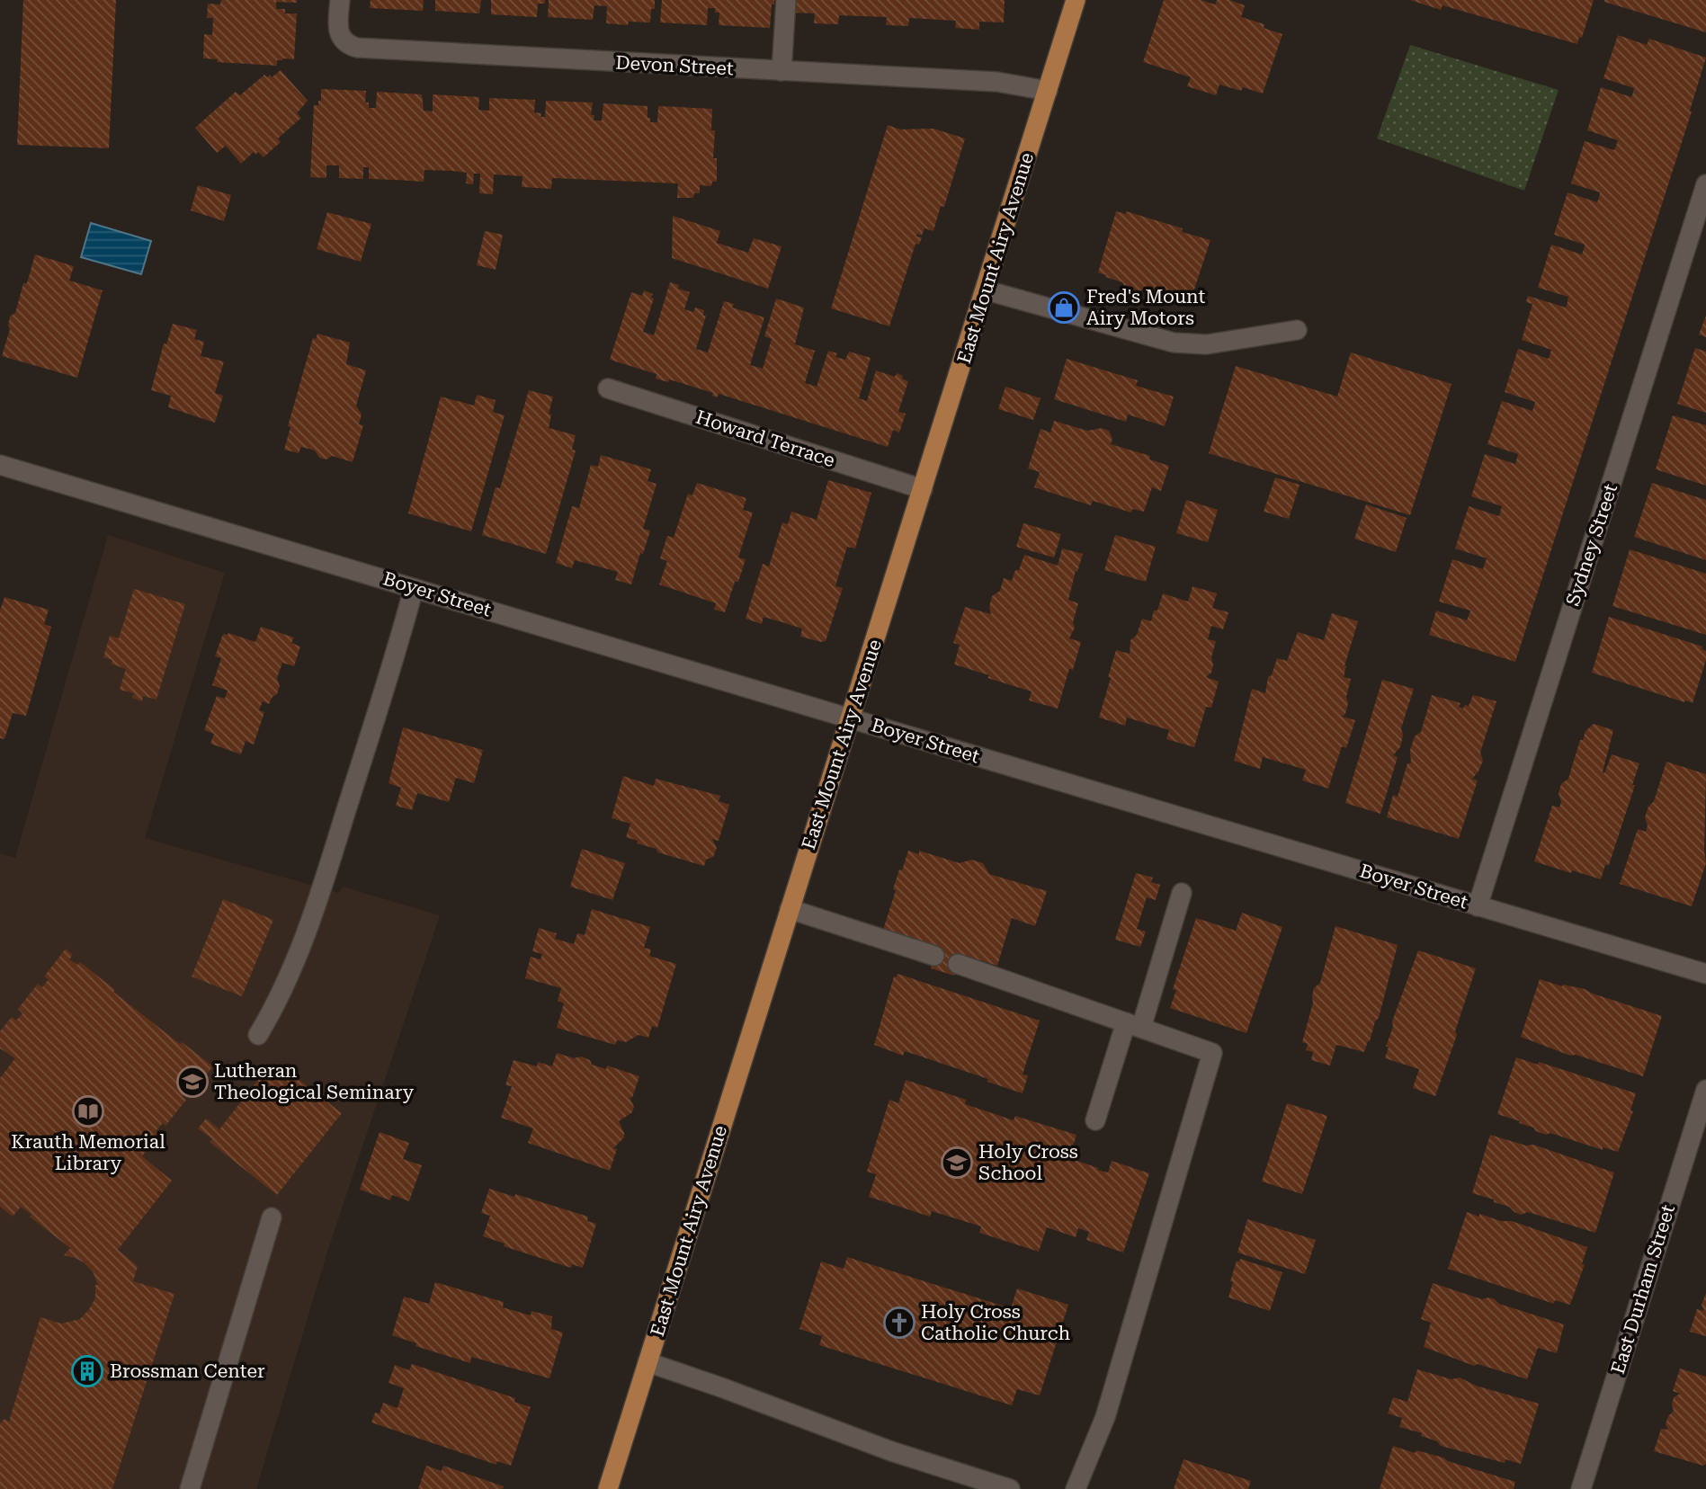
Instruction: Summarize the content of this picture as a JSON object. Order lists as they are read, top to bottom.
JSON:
{
  "streets": {
    "main road": ["East Mount Airy Avenue"],
    "street": [
      "Devon Street",
      "Howard Terrace",
      "Sydney Street",
      "Boyer Street",
      "East Durham Street"
    ]
  },
  "crossings": [
    ["Devon Street", "East Mount Airy Avenue"],
    ["East Mount Airy Avenue", "Howard Terrace"],
    ["East Mount Airy Avenue", "Boyer Street"],
    ["Sydney Street", "Boyer Street"]
  ],
  "places": {
    "shop": ["Fred's Mount Airy Motors"],
    "school or university": ["Lutheran Theological Seminary", "Holy Cross School"],
    "library": ["Krauth Memorial Library"],
    "church": ["Holy Cross Catholic Church"],
    "building": ["Brossman Center"]
  }
}
